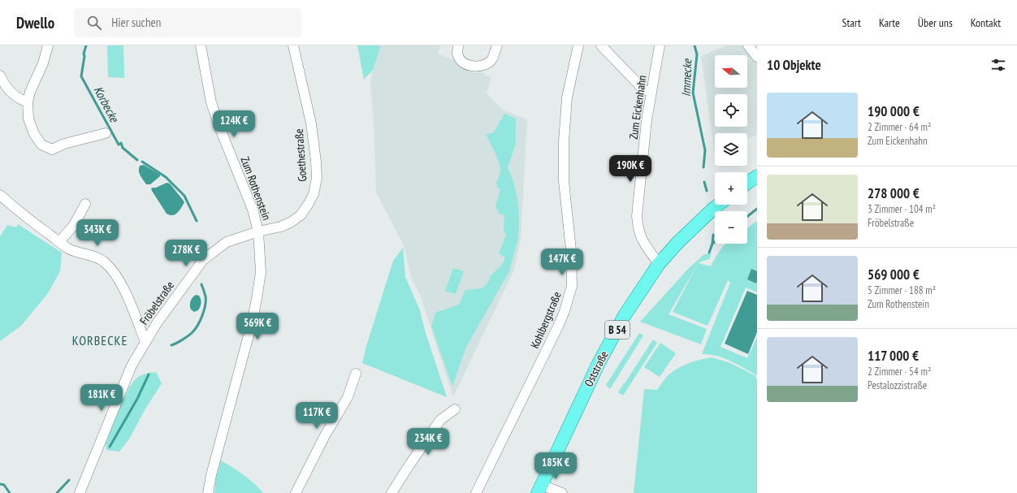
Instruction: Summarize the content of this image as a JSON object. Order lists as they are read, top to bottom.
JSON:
{
  "streets": {
    "main road": ["B 54", "Oststraße"],
    "street": [
      "Zum Eickenhahn",
      "Goethestraße",
      "Zum Rothenstein",
      "Fröbelstraße",
      "Kohlbergstraße"
    ]
  },
  "crossings": [
    ["Zum Eickenhahn", "Oststraße"],
    ["Goethestraße", "Zum Rothenstein"],
    ["Goethestraße", "Fröbelstraße"],
    ["Zum Rothenstein", "Fröbelstraße"]
  ],
  "districts": ["KORBECKE"],
  "water": ["Immecke", "Korbecke"],
  "north": "left",
  "page": {
    "header": "Dwello",
    "search": "Hier suchen",
    "nav": [
      "Start",
      "Karte",
      "Über uns",
      "Kontakt"
    ],
    "heading": "10 Objekte",
    "map_buttons": ["+", "−"],
    "list": [
      {
        "name": "190 000 €",
        "note": "2 Zimmer · 64 m² · Zum Eickenhahn"
      },
      {
        "name": "278 000 €",
        "note": "3 Zimmer · 104 m² · Fröbelstraße"
      },
      {
        "name": "569 000 €",
        "note": "5 Zimmer · 188 m² · Zum Rothenstein"
      },
      {
        "name": "117 000 €",
        "note": "2 Zimmer · 54 m² · Pestalozzistraße"
      }
    ],
    "price": [
      "124K €",
      "190K €",
      "343K €",
      "278K €",
      "147K €",
      "569K €",
      "181K €",
      "117K €",
      "234K €",
      "185K €"
    ]
  }
}
